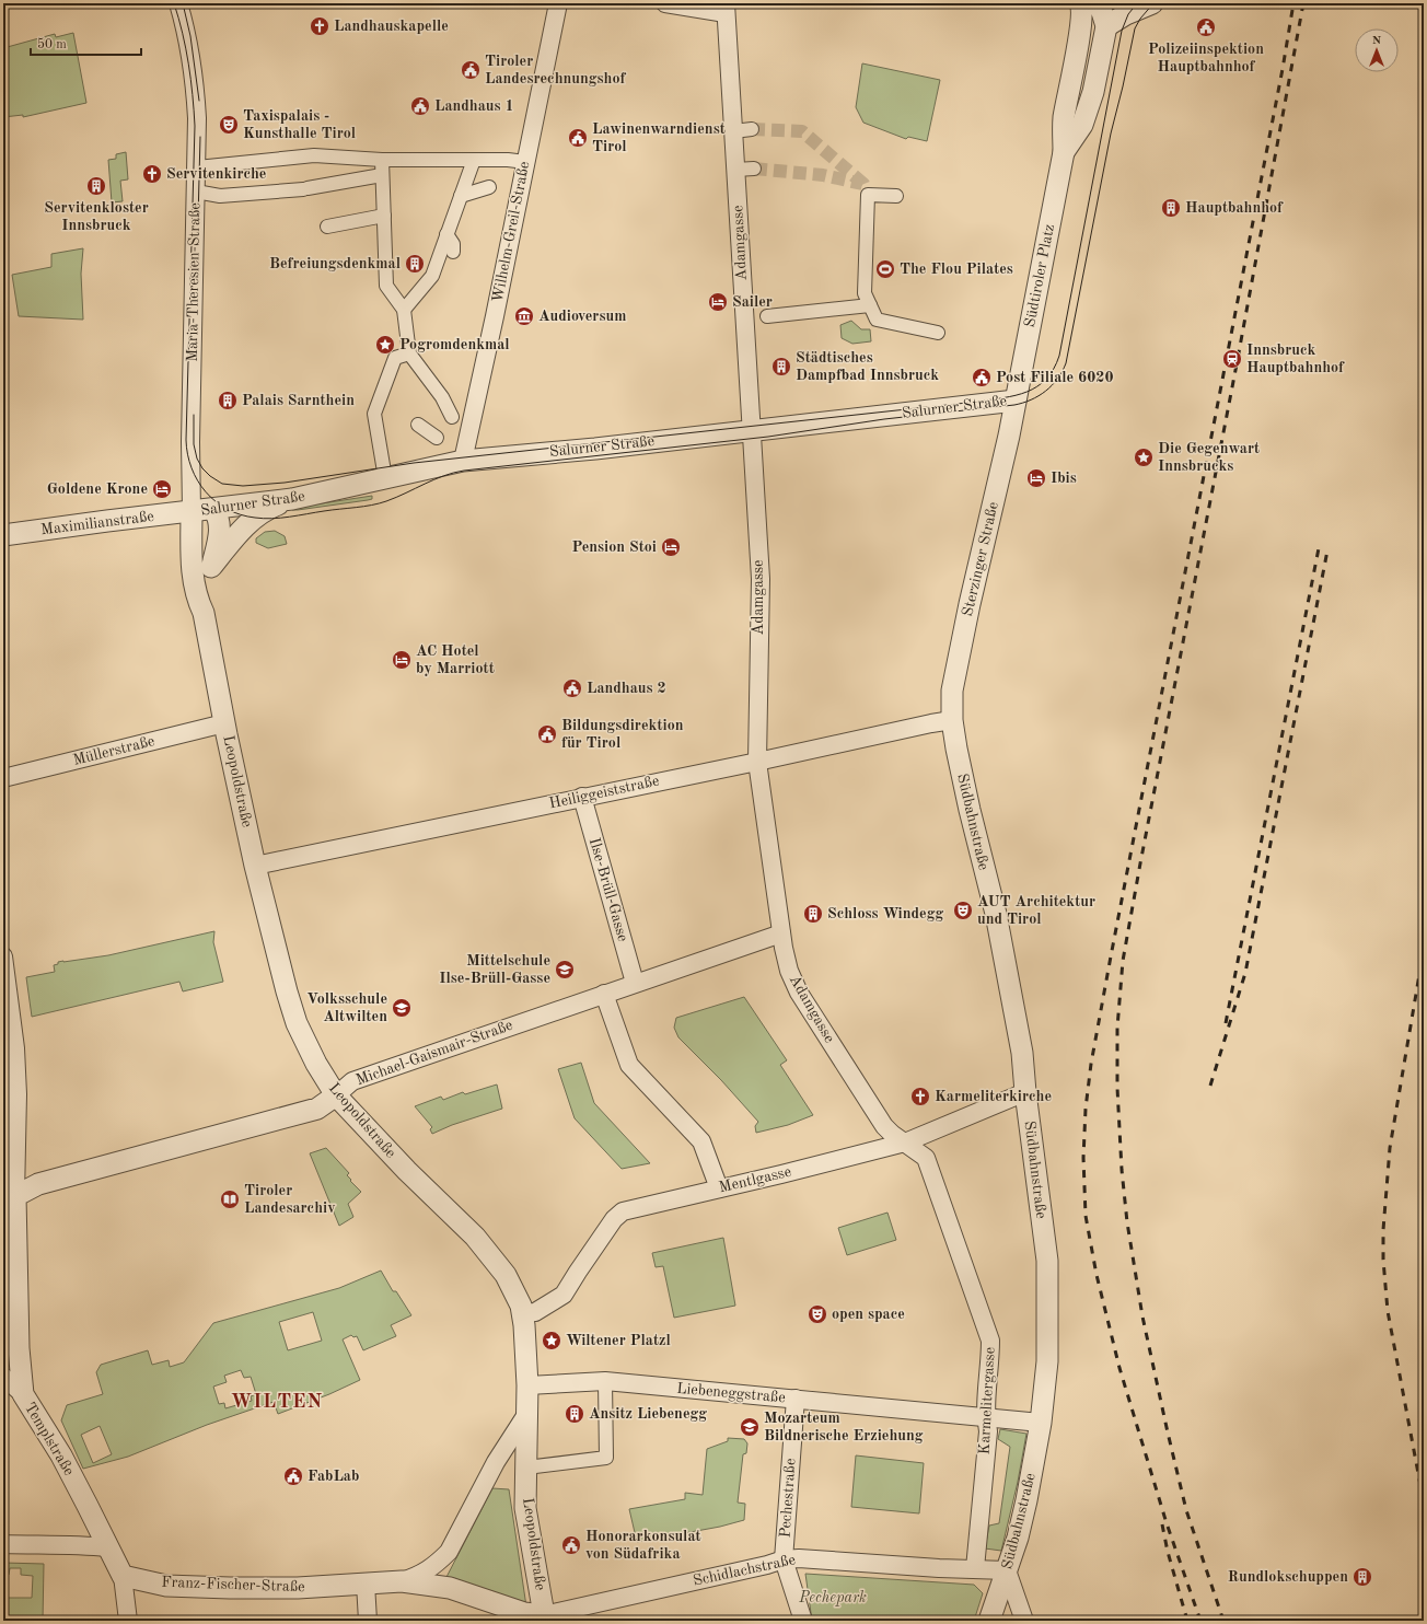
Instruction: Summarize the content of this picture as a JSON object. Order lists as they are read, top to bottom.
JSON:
{
  "streets": {
    "street": [
      "Wilhelm-Greil-Straße",
      "Adamgasse",
      "Südtiroler Platz",
      "Maria-Theresien-Straße",
      "Salurner Straße",
      "Maximilianstraße",
      "Sterzinger Straße",
      "Müllerstraße",
      "Leopoldstraße",
      "Heiliggeiststraße",
      "Südbahnstraße",
      "Ilse-Brüll-Gasse",
      "Michael-Gaismair-Straße",
      "Mentlgasse",
      "Liebeneggstraße",
      "Karmelitergasse",
      "Templstraße",
      "Pechestraße",
      "Schidlachstraße",
      "Franz-Fischer-Straße"
    ]
  },
  "crossings": [
    ["Wilhelm-Greil-Straße", "Salurner Straße"],
    ["Adamgasse", "Salurner Straße"],
    ["Adamgasse", "Heiliggeiststraße"],
    ["Adamgasse", "Michael-Gaismair-Straße"],
    ["Adamgasse", "Mentlgasse"],
    ["Adamgasse", "Karmelitergasse"],
    ["Südtiroler Platz", "Salurner Straße"],
    ["Südtiroler Platz", "Sterzinger Straße"],
    ["Maria-Theresien-Straße", "Salurner Straße"],
    ["Maria-Theresien-Straße", "Maximilianstraße"],
    ["Maria-Theresien-Straße", "Leopoldstraße"],
    ["Salurner Straße", "Maximilianstraße"],
    ["Salurner Straße", "Sterzinger Straße"],
    ["Salurner Straße", "Leopoldstraße"],
    ["Maximilianstraße", "Leopoldstraße"],
    ["Sterzinger Straße", "Heiliggeiststraße"],
    ["Sterzinger Straße", "Südbahnstraße"],
    ["Müllerstraße", "Leopoldstraße"],
    ["Leopoldstraße", "Heiliggeiststraße"],
    ["Leopoldstraße", "Michael-Gaismair-Straße"],
    ["Leopoldstraße", "Mentlgasse"],
    ["Leopoldstraße", "Liebeneggstraße"],
    ["Leopoldstraße", "Schidlachstraße"],
    ["Leopoldstraße", "Franz-Fischer-Straße"],
    ["Heiliggeiststraße", "Südbahnstraße"],
    ["Heiliggeiststraße", "Ilse-Brüll-Gasse"],
    ["Südbahnstraße", "Mentlgasse"],
    ["Südbahnstraße", "Liebeneggstraße"],
    ["Ilse-Brüll-Gasse", "Michael-Gaismair-Straße"],
    ["Michael-Gaismair-Straße", "Templstraße"],
    ["Mentlgasse", "Karmelitergasse"],
    ["Liebeneggstraße", "Karmelitergasse"],
    ["Liebeneggstraße", "Pechestraße"],
    ["Karmelitergasse", "Schidlachstraße"],
    ["Pechestraße", "Schidlachstraße"],
    ["Schidlachstraße", "Franz-Fischer-Straße"]
  ],
  "districts": ["WILTEN"],
  "parks": ["Pechepark"],
  "places": {
    "church": ["Landhauskapelle", "Servitenkirche", "Karmeliterkirche"],
    "public building": [
      "Polizeiinspektion Hauptbahnhof",
      "Tiroler Landesrechnungshof",
      "Landhaus 1",
      "Lawinenwarndienst Tirol",
      "Post Filiale 6020",
      "Landhaus 2",
      "Bildungsdirektion für Tirol",
      "FabLab",
      "Honorarkonsulat von Südafrika"
    ],
    "theatre": ["Taxispalais - Kunsthalle Tirol", "AUT Architektur und Tirol", "open space"],
    "building": [
      "Servitenkloster Innsbruck",
      "Hauptbahnhof",
      "Befreiungsdenkmal",
      "Städtisches Dampfbad Innsbruck",
      "Palais Sarnthein",
      "Schloss Windegg",
      "Ansitz Liebenegg",
      "Rundlokschuppen"
    ],
    "sports": ["The Flou Pilates"],
    "hotel": [
      "Sailer",
      "Ibis",
      "Goldene Krone",
      "Pension Stoi",
      "AC Hotel by Marriott"
    ],
    "museum": ["Audioversum"],
    "place": ["Pogromdenkmal", "Die Gegenwart Innsbrucks", "Wiltener Platzl"],
    "station": ["Innsbruck Hauptbahnhof"],
    "school or university": ["Mittelschule Ilse-Brüll-Gasse", "Volksschule Altwilten", "Mozarteum Bildnerische Erziehung"],
    "library": ["Tiroler Landesarchiv"]
  },
  "scale_bar": "50 m",
  "north": "top"
}
